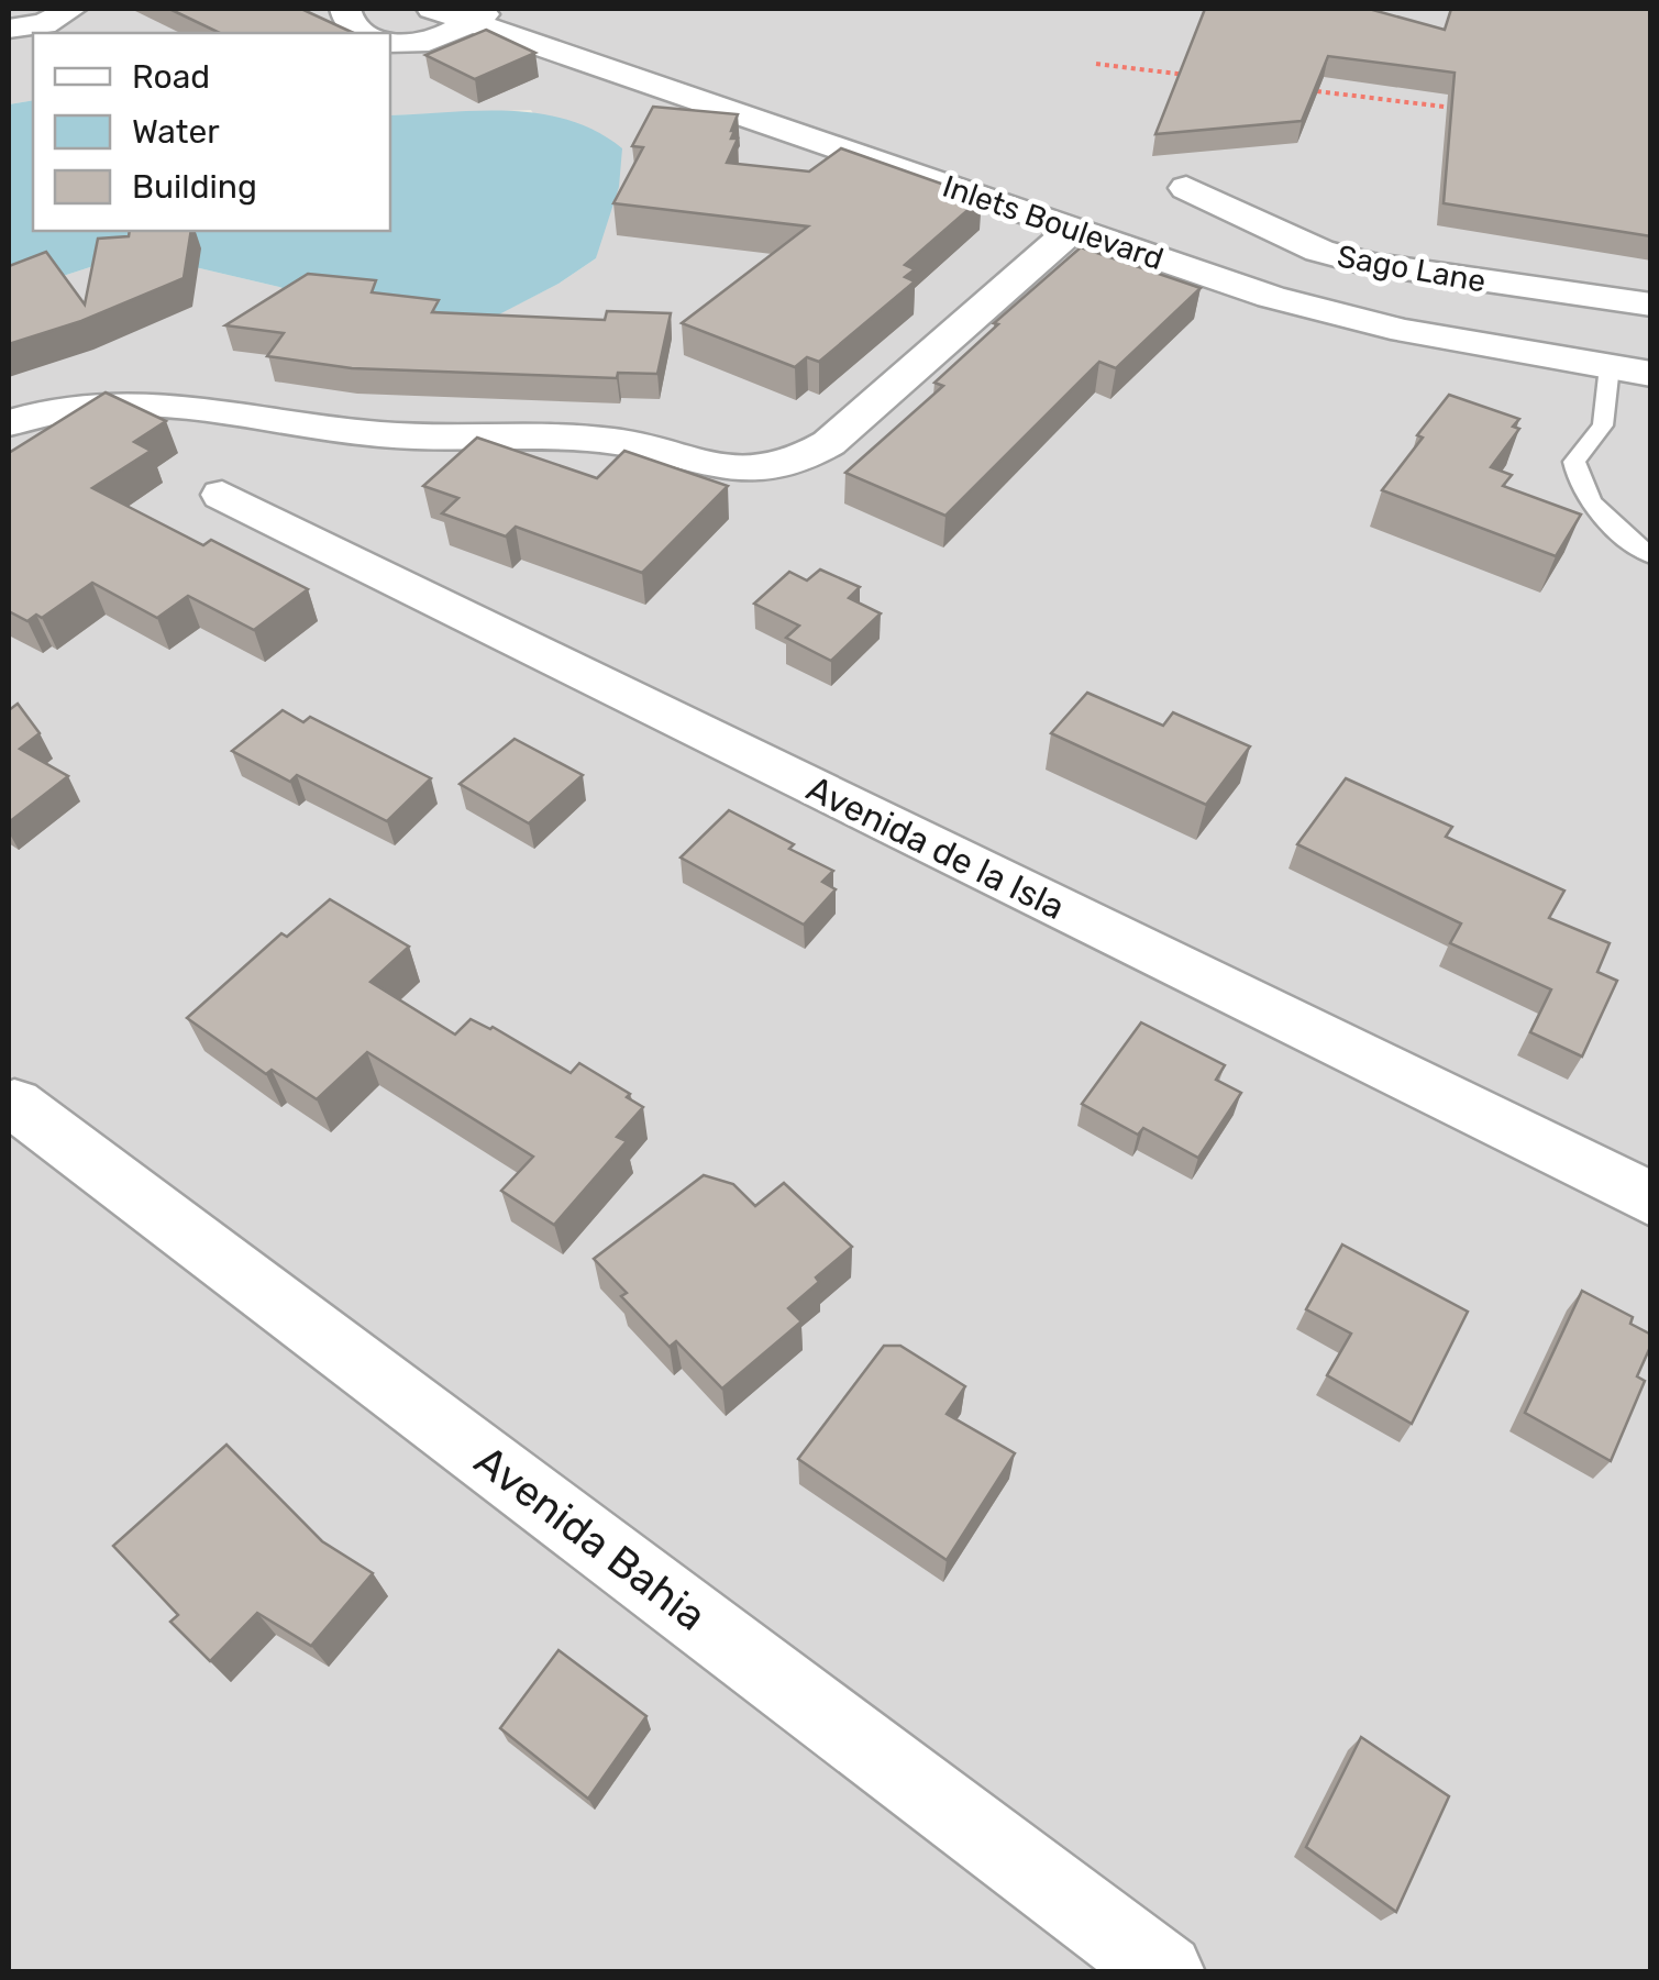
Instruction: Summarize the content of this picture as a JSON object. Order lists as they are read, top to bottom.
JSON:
{
  "streets": {
    "street": [
      "Inlets Boulevard",
      "Sago Lane",
      "Avenida de la Isla",
      "Avenida Bahia"
    ]
  },
  "legend": ["Road", "Water", "Building"]
}
